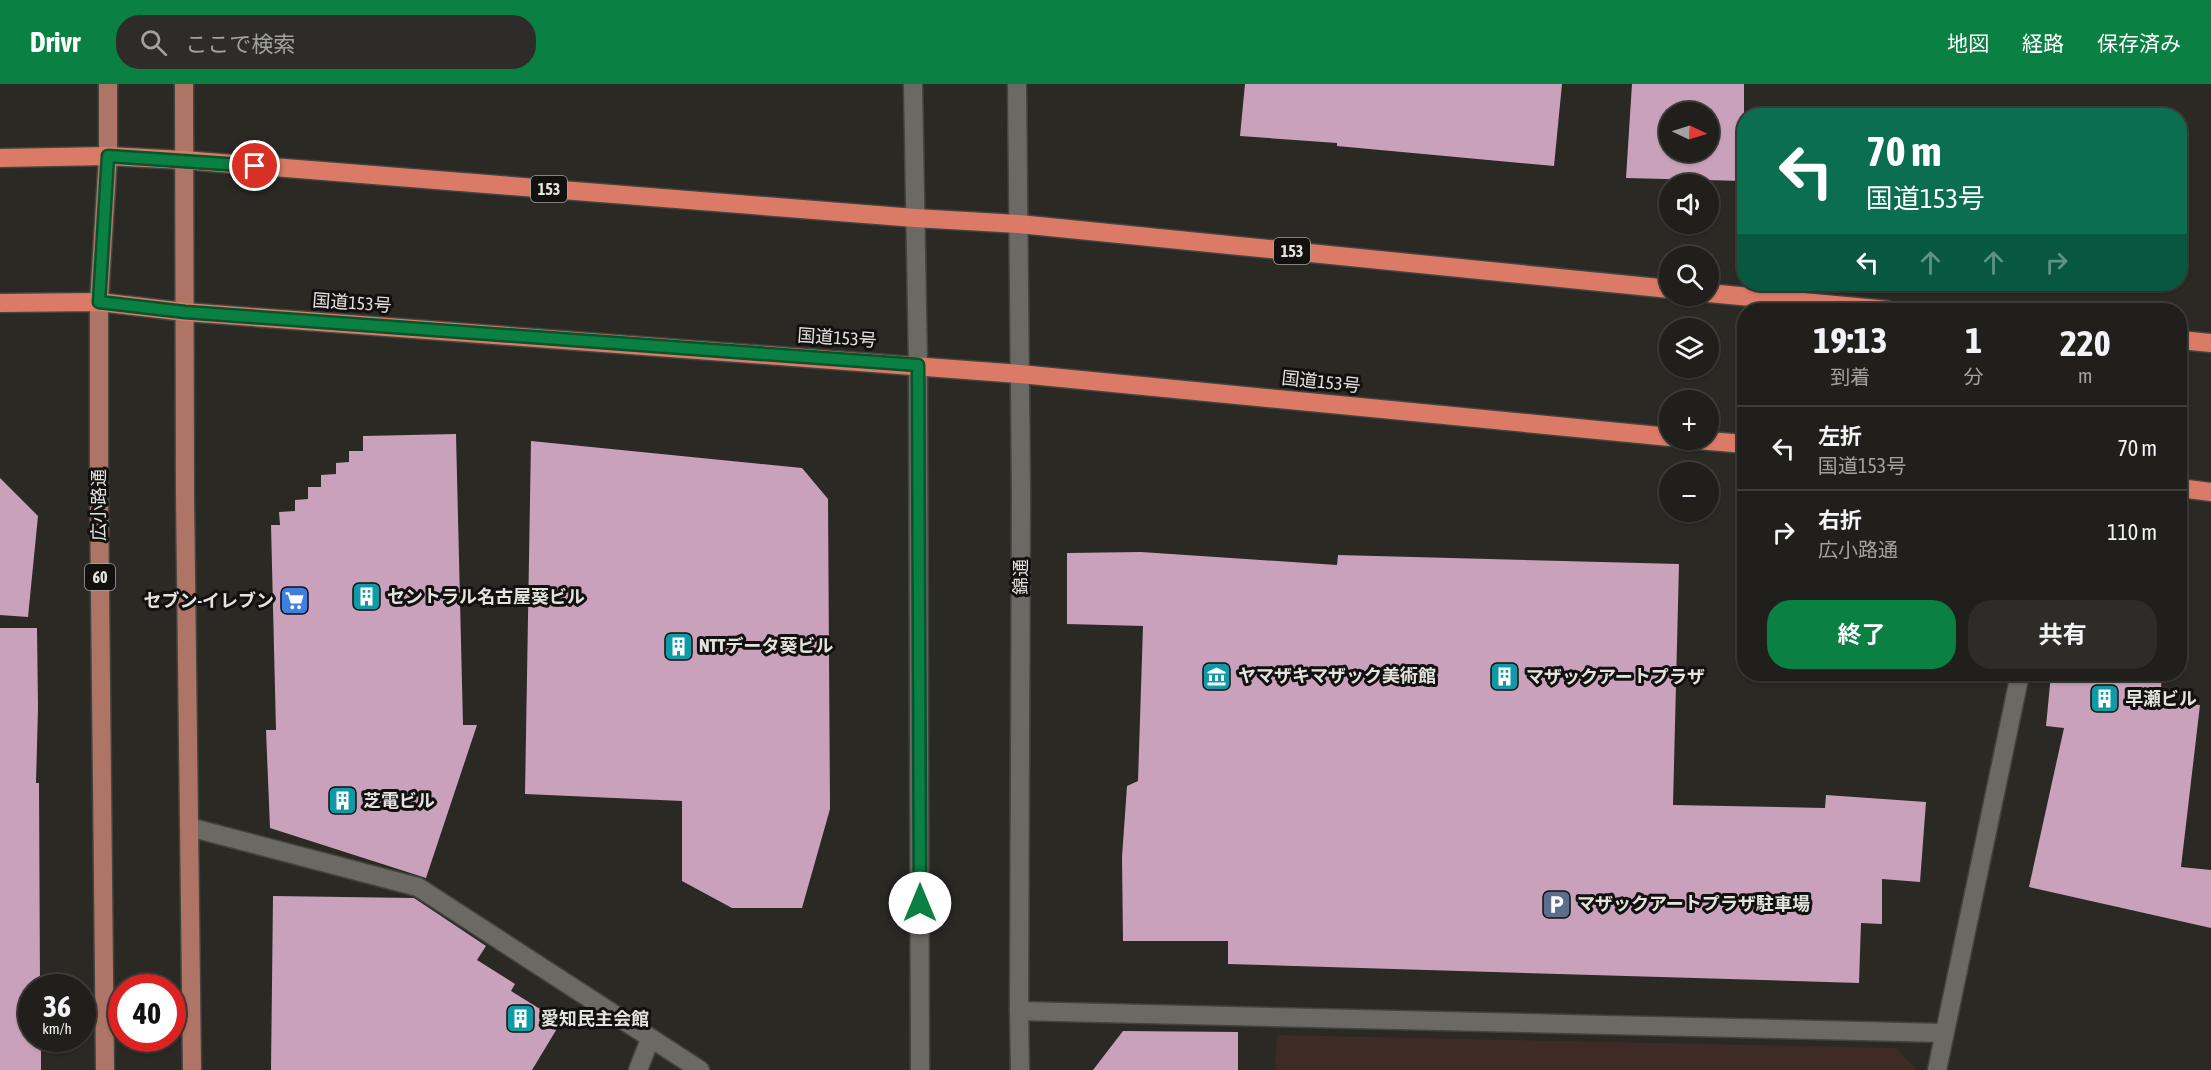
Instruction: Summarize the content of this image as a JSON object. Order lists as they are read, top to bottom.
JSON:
{
  "streets": {
    "highway": ["153", "国道153号"],
    "main road": ["広小路通", "60"],
    "street": ["錦通"]
  },
  "crossings": [
    ["153", "広小路通"],
    ["153", "錦通"],
    ["国道153号", "広小路通"],
    ["国道153号", "錦通"]
  ],
  "places": {
    "building": [
      "セントラル名古屋葵ビル",
      "NTTデータ葵ビル",
      "マザックアートプラザ",
      "早瀬ビル",
      "芝電ビル",
      "愛知民主会館"
    ],
    "supermarket": ["セブン-イレブン"],
    "museum": ["ヤマザキマザック美術館"],
    "parking": ["マザックアートプラザ駐車場"]
  },
  "north": "right",
  "page": {
    "header": "Drivr",
    "search": "ここで検索",
    "nav": ["地図", "経路", "保存済み"],
    "map_buttons": ["+", "−"],
    "turn": ["70 m", "国道153号"],
    "eta": [
      "19:13",
      "到着",
      "1",
      "分",
      "220",
      "m"
    ],
    "list": [
      {
        "name": "左折",
        "note": "国道153号",
        "value": "70 m"
      },
      {
        "name": "右折",
        "note": "広小路通",
        "value": "110 m"
      }
    ],
    "buttons": ["終了", "共有"],
    "speed": "36 km/h",
    "limit": "40"
  }
}
